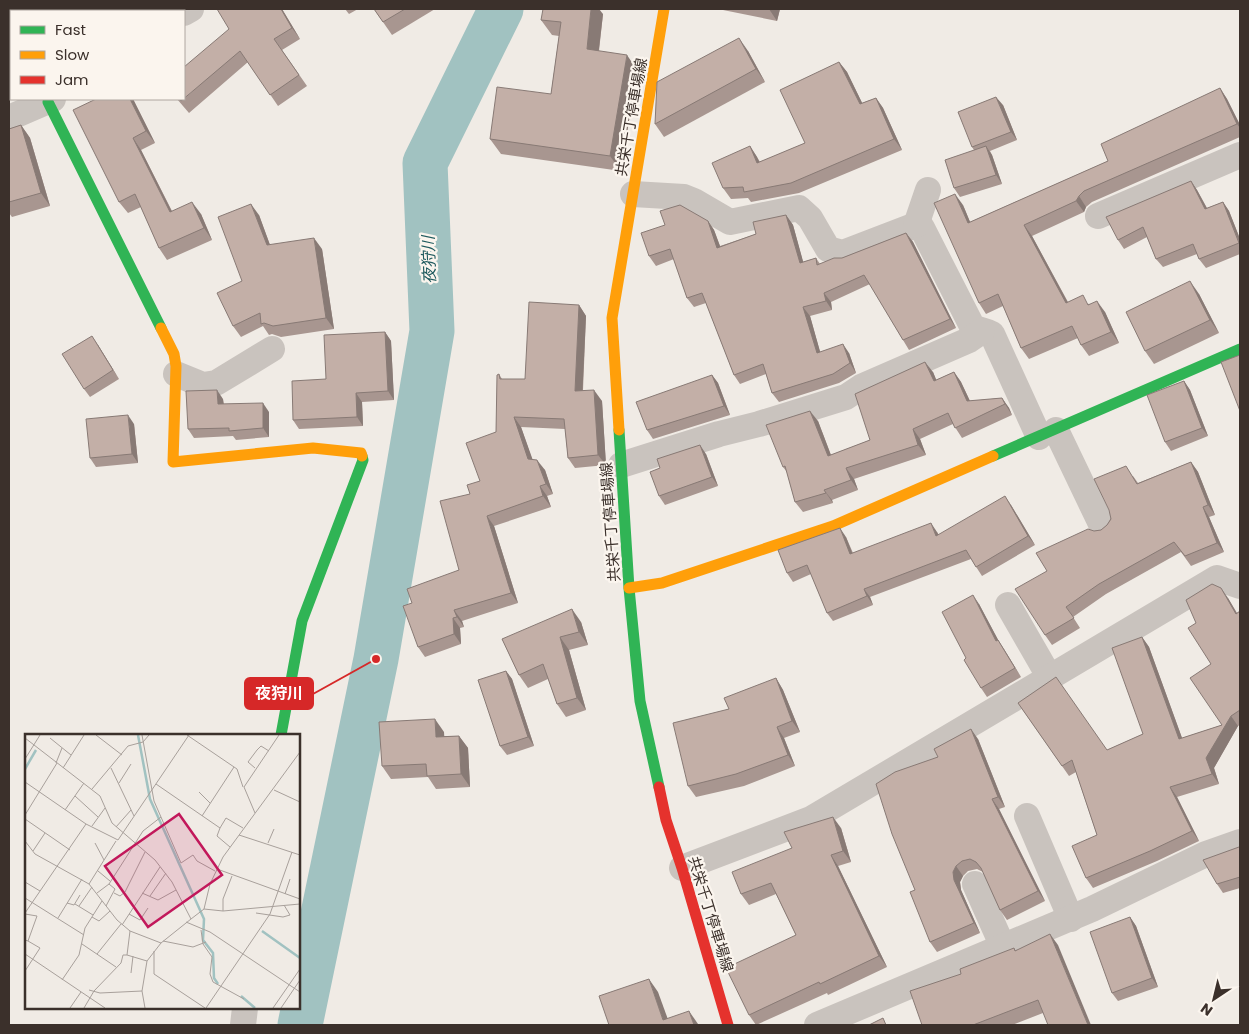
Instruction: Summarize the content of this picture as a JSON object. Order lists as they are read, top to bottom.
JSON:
{
  "streets": {
    "street": ["共栄千丁停車場線"]
  },
  "water": ["夜狩川"],
  "places": ["夜狩川"],
  "legend": ["Fast", "Slow", "Jam"],
  "north": "bottom left"
}
